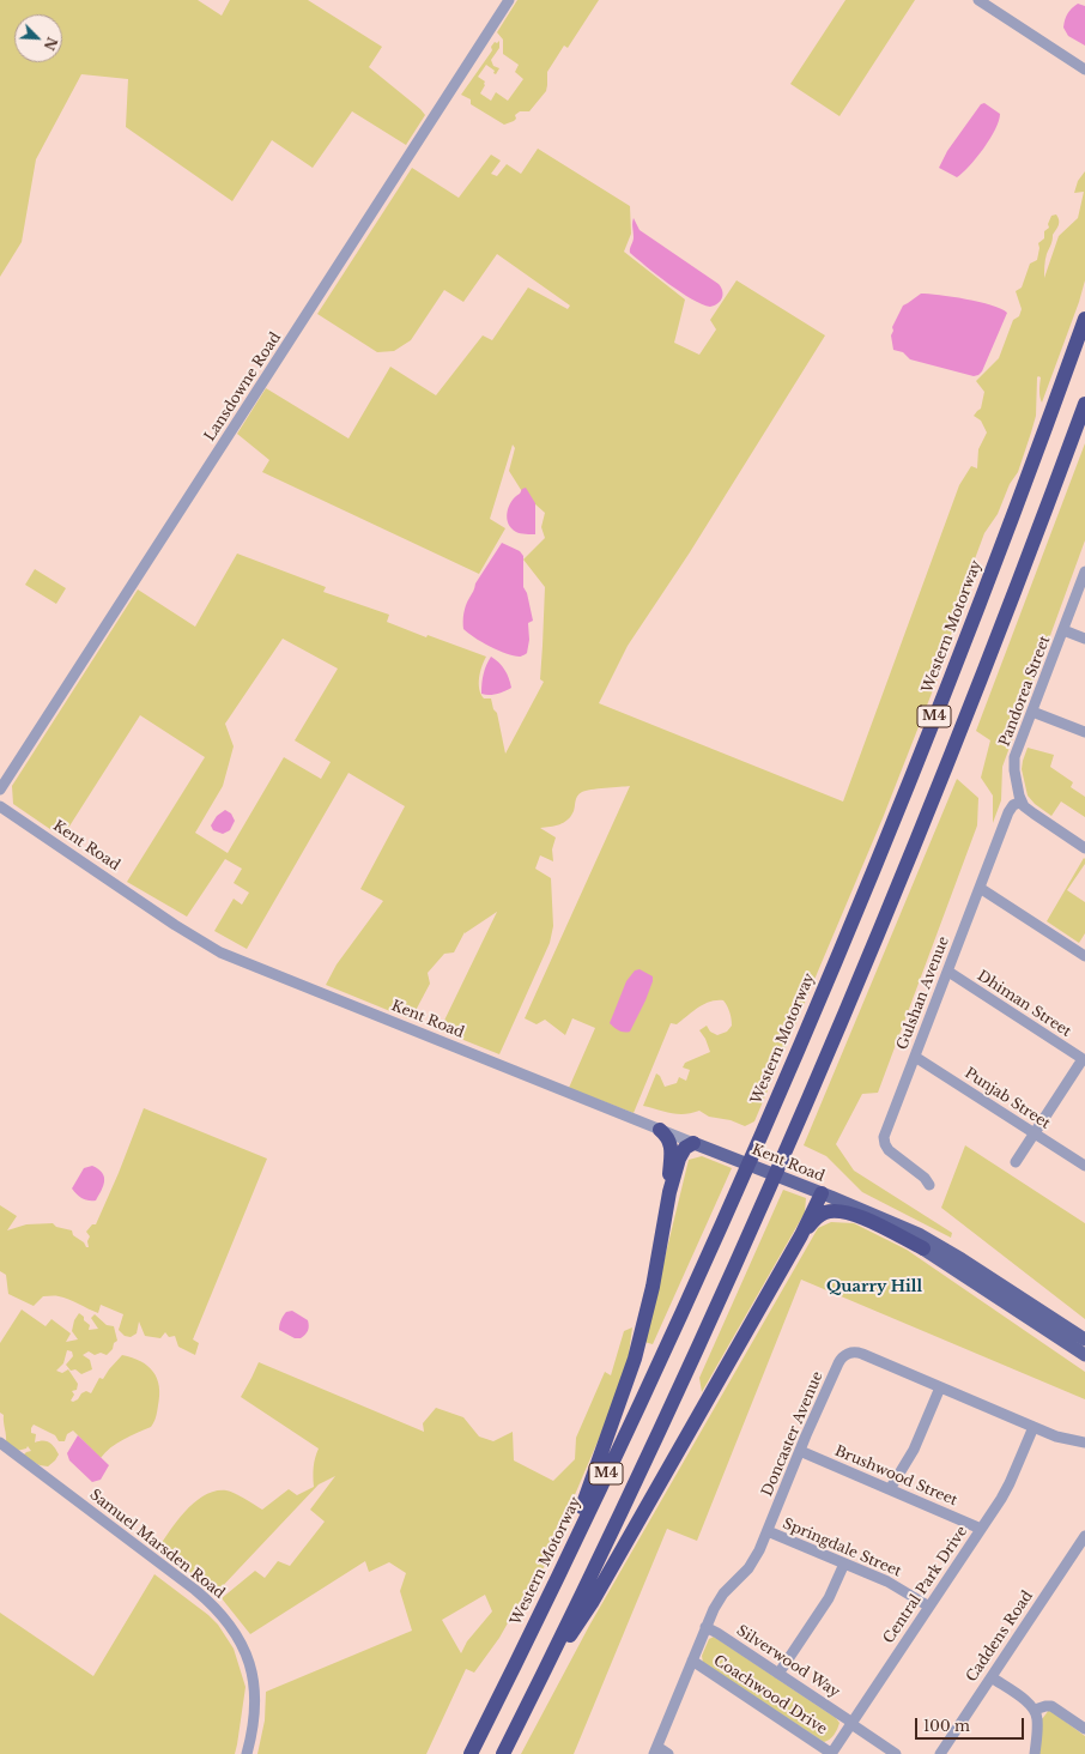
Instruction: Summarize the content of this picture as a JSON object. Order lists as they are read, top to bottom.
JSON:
{
  "streets": {
    "highway": ["Western Motorway", "M4"],
    "main road": ["Kent Road"],
    "street": [
      "Lansdowne Road",
      "Pandorea Street",
      "Gulshan Avenue",
      "Dhiman Street",
      "Punjab Street",
      "Doncaster Avenue",
      "Brushwood Street",
      "Samuel Marsden Road",
      "Springdale Street",
      "Central Park Drive",
      "Caddens Road",
      "Silverwood Way",
      "Coachwood Drive"
    ]
  },
  "crossings": [
    ["Pandorea Street", "Gulshan Avenue"],
    ["Gulshan Avenue", "Dhiman Street"],
    ["Gulshan Avenue", "Punjab Street"],
    ["Doncaster Avenue", "Brushwood Street"],
    ["Doncaster Avenue", "Springdale Street"],
    ["Doncaster Avenue", "Central Park Drive"],
    ["Doncaster Avenue", "Silverwood Way"],
    ["Doncaster Avenue", "Coachwood Drive"],
    ["Brushwood Street", "Central Park Drive"],
    ["Springdale Street", "Central Park Drive"],
    ["Central Park Drive", "Silverwood Way"],
    ["Central Park Drive", "Coachwood Drive"]
  ],
  "districts": ["Quarry Hill"],
  "scale_bar": "100 m",
  "north": "bottom right"
}
